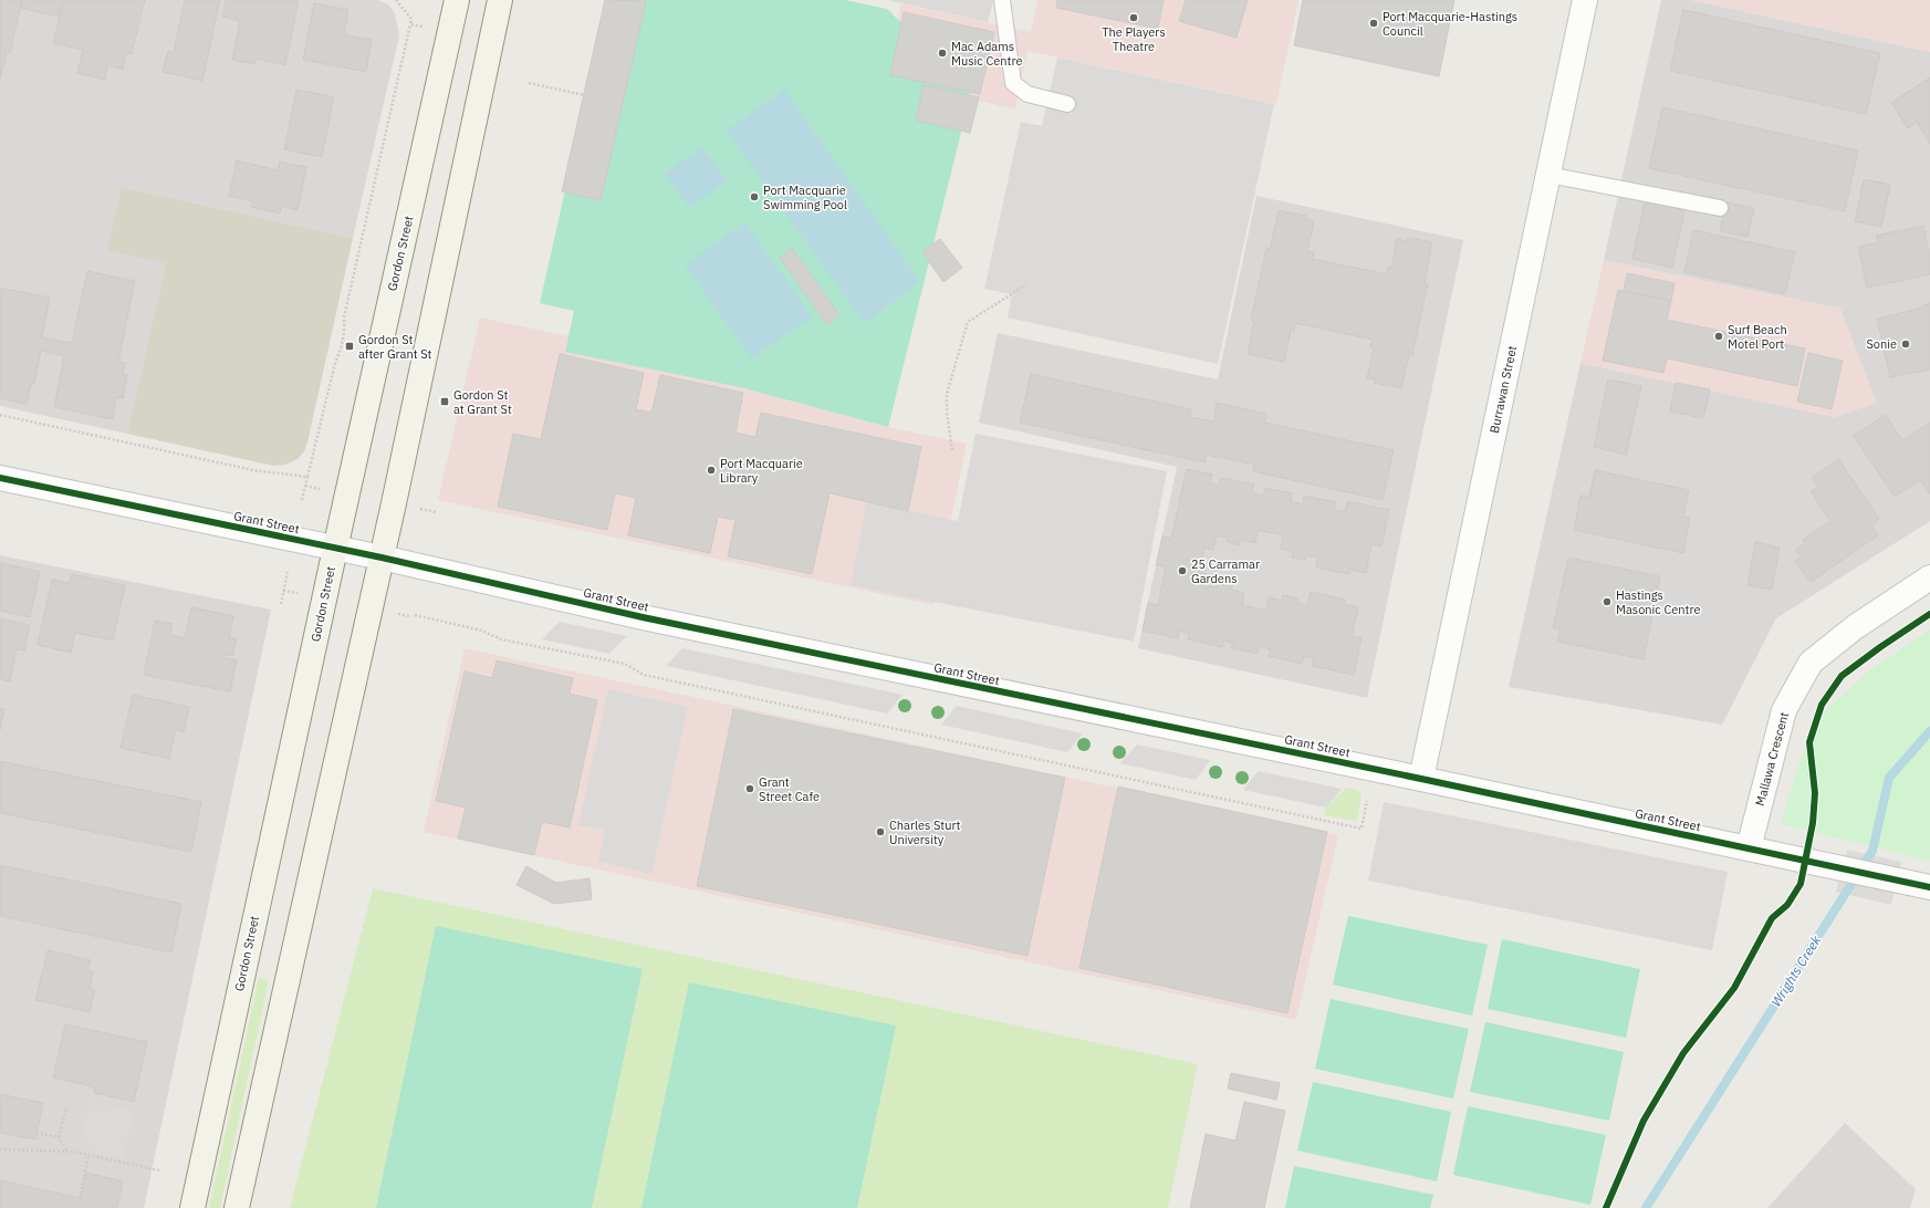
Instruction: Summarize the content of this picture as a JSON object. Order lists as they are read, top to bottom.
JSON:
{
  "streets": {
    "main road": ["Gordon Street"],
    "street": ["Burrawan Street", "Grant Street", "Mallawa Crescent"]
  },
  "crossings": [
    ["Gordon Street", "Grant Street"],
    ["Burrawan Street", "Grant Street"],
    ["Grant Street", "Mallawa Crescent"]
  ],
  "water": ["Wrights Creek"],
  "places": {
    "other": [
      "The Players Theatre",
      "Port Macquarie-Hastings Council",
      "Mac Adams Music Centre",
      "Port Macquarie Swimming Pool",
      "Surf Beach Motel Port",
      "Sonie",
      "Port Macquarie Library",
      "25 Carramar Gardens",
      "Hastings Masonic Centre",
      "Grant Street Cafe",
      "Charles Sturt University"
    ],
    "transit": ["Gordon St after Grant St", "Gordon St at Grant St"]
  }
}
